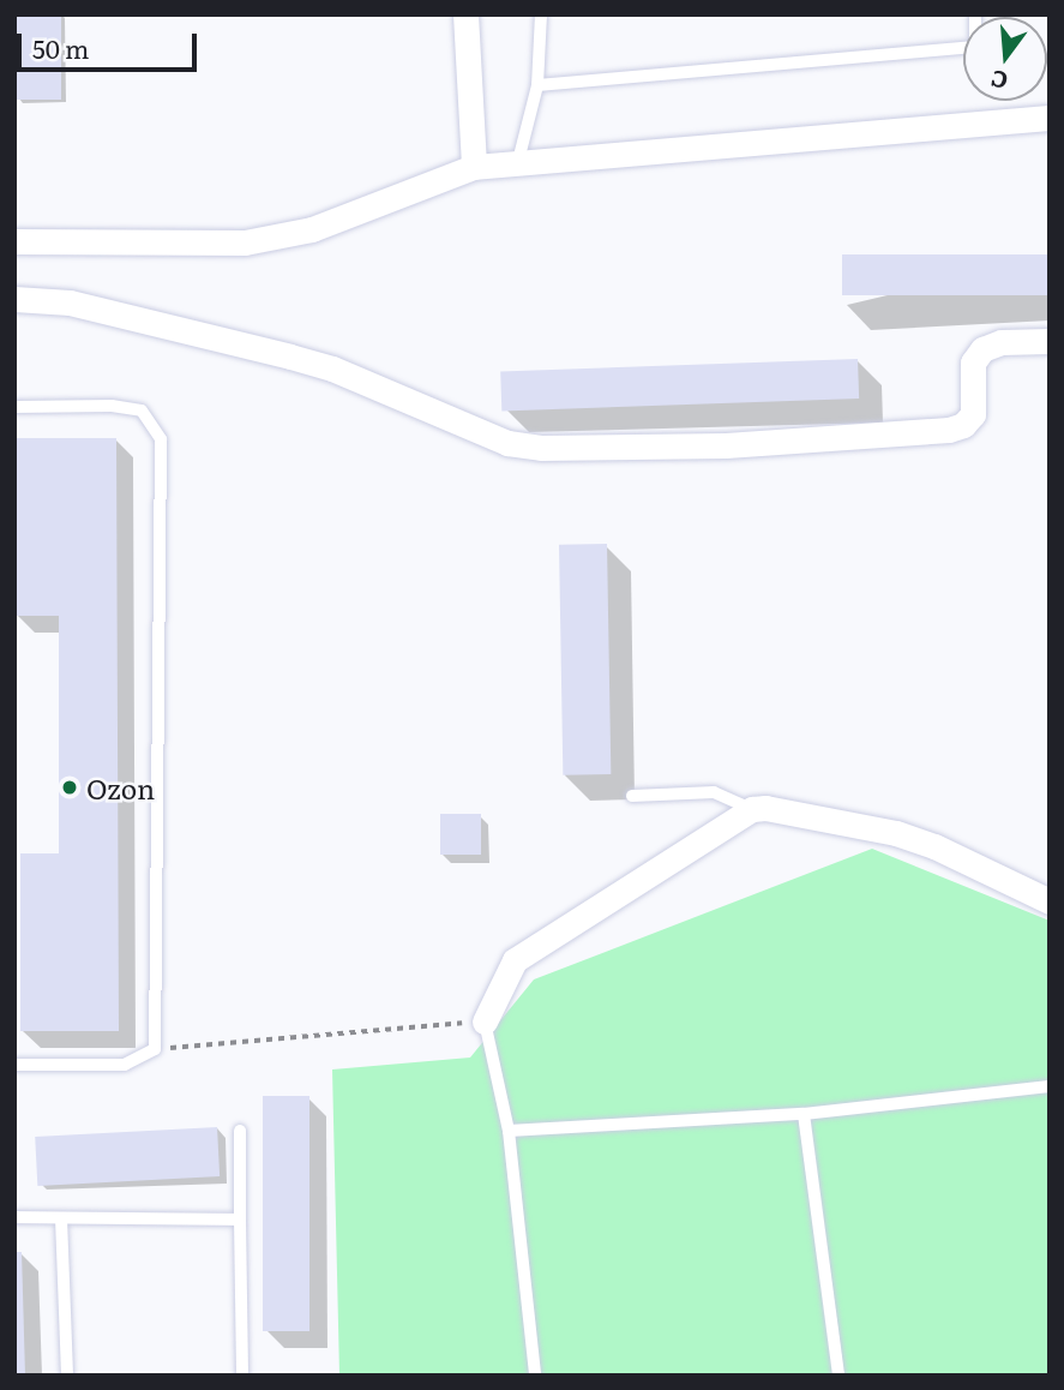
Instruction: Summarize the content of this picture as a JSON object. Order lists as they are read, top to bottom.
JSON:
{
  "places": ["Ozon"],
  "scale_bar": "50 m",
  "north": "bottom"
}
